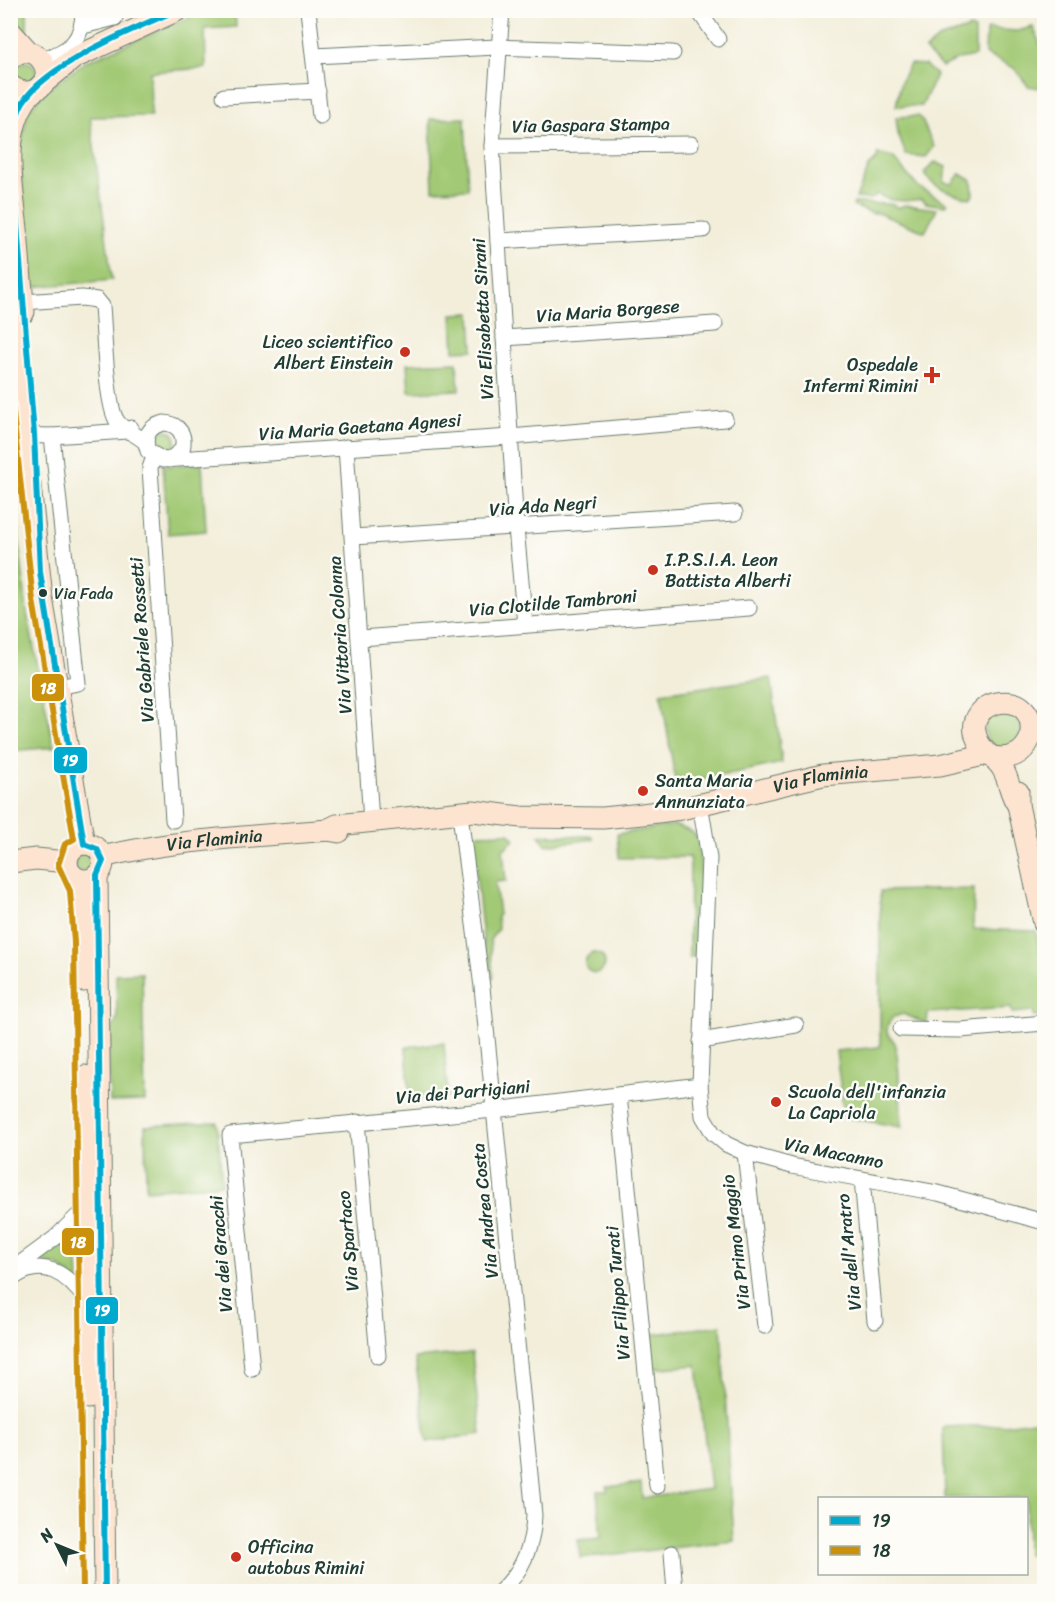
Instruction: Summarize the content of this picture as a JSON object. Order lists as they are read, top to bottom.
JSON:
{
  "streets": {
    "main road": ["Via Flaminia"],
    "street": [
      "Via Gaspara Stampa",
      "Via Maria Borgese",
      "Via Elisabetta Sirani",
      "Via Maria Gaetana Agnesi",
      "Via Ada Negri",
      "Via Clotilde Tambroni",
      "Via Vittoria Colonna",
      "Via Gabriele Rossetti",
      "Via dei Partigiani",
      "Via Macanno",
      "Via Andrea Costa",
      "Via Spartaco",
      "Via Primo Maggio",
      "Via dell'Aratro",
      "Via dei Gracchi",
      "Via Filippo Turati"
    ]
  },
  "crossings": [
    ["Via Gaspara Stampa", "Via Elisabetta Sirani"],
    ["Via Maria Borgese", "Via Elisabetta Sirani"],
    ["Via Elisabetta Sirani", "Via Maria Gaetana Agnesi"],
    ["Via Elisabetta Sirani", "Via Ada Negri"],
    ["Via Elisabetta Sirani", "Via Clotilde Tambroni"],
    ["Via Maria Gaetana Agnesi", "Via Vittoria Colonna"],
    ["Via Maria Gaetana Agnesi", "Via Gabriele Rossetti"],
    ["Via Ada Negri", "Via Vittoria Colonna"],
    ["Via Clotilde Tambroni", "Via Vittoria Colonna"],
    ["Via Vittoria Colonna", "Via Flaminia"],
    ["Via Flaminia", "Via Macanno"],
    ["Via Flaminia", "Via Andrea Costa"],
    ["Via dei Partigiani", "Via Macanno"],
    ["Via dei Partigiani", "Via Andrea Costa"],
    ["Via dei Partigiani", "Via Spartaco"],
    ["Via dei Partigiani", "Via dei Gracchi"],
    ["Via dei Partigiani", "Via Filippo Turati"],
    ["Via Macanno", "Via Primo Maggio"],
    ["Via Macanno", "Via dell'Aratro"]
  ],
  "places": {
    "other": [
      "Liceo scientifico Albert Einstein",
      "I.P.S.I.A. Leon Battista Alberti",
      "Via Fada",
      "Santa Maria Annunziata",
      "Scuola dell'infanzia La Capriola",
      "Officina autobus Rimini"
    ],
    "health": ["Ospedale Infermi Rimini"]
  },
  "lines": ["transit line 19", "transit line 18"],
  "legend": ["19", "18"],
  "north": "top left"
}
